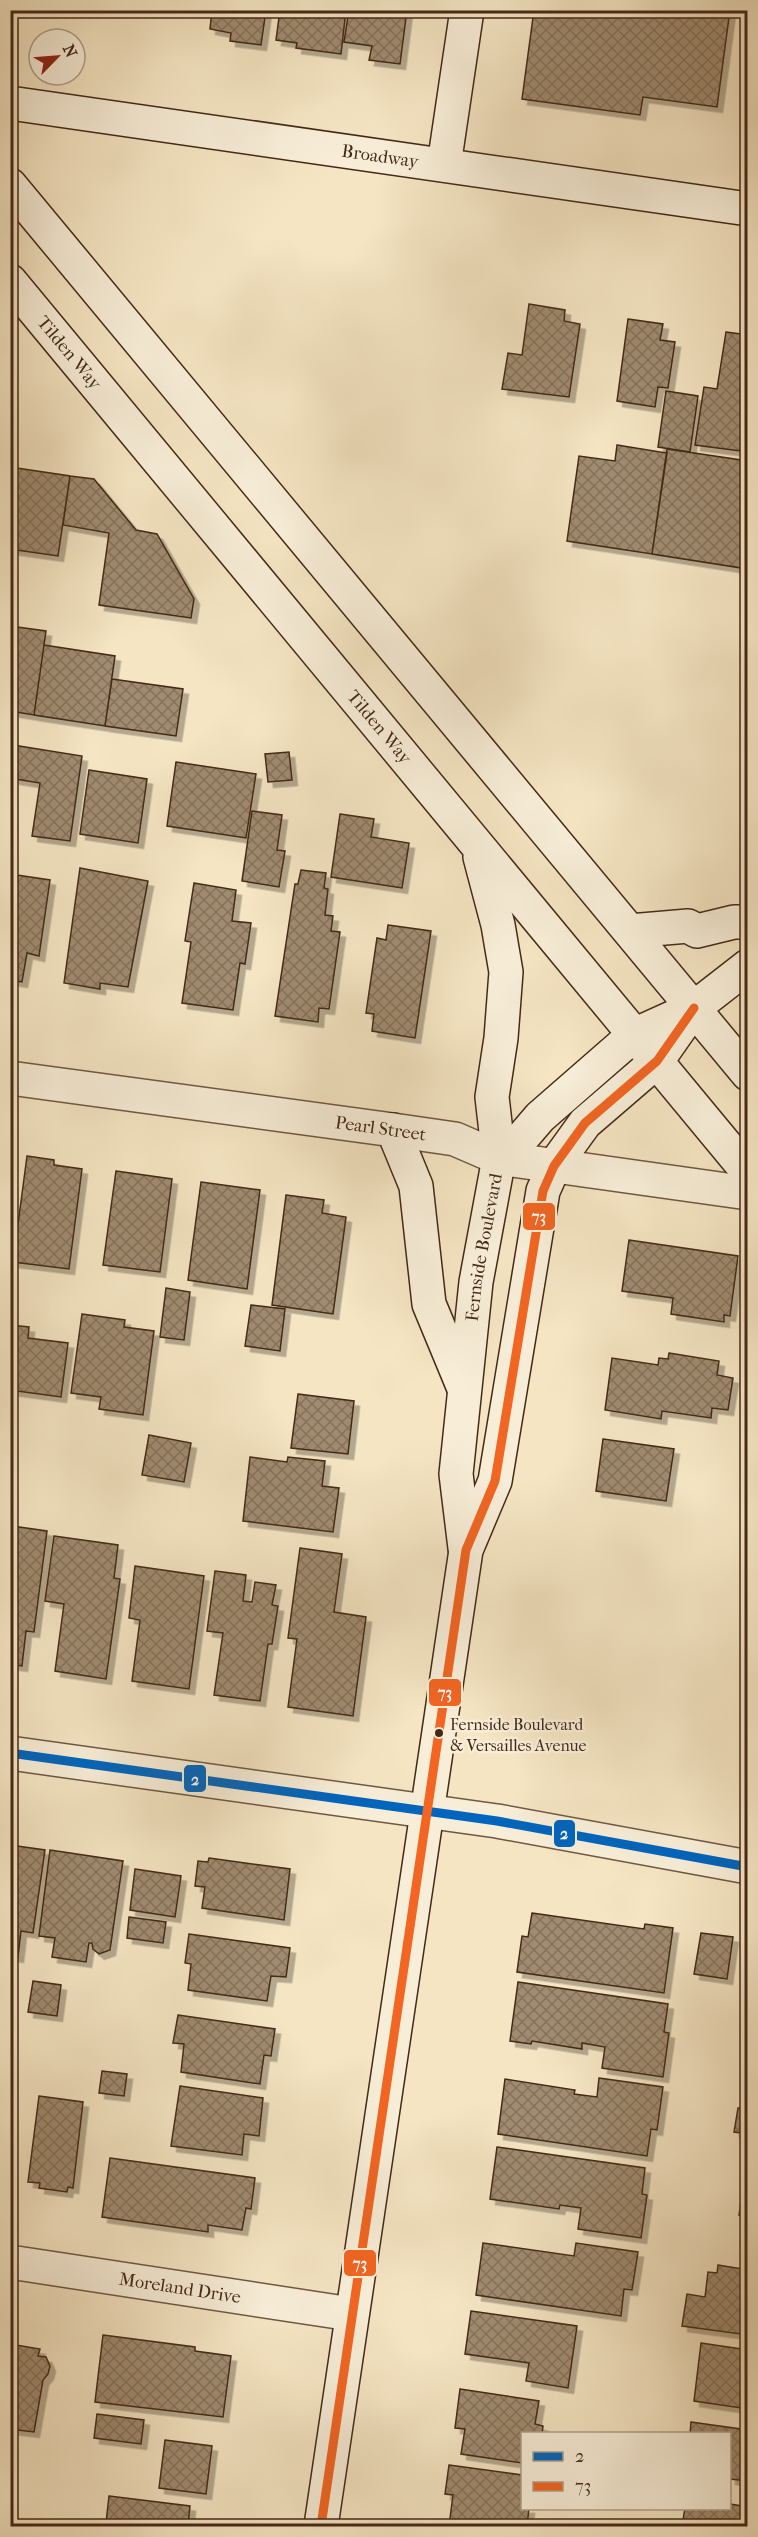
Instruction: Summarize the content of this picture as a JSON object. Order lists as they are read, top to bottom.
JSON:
{
  "streets": {
    "main road": [
      "Broadway",
      "Tilden Way",
      "Pearl Street",
      "Fernside Boulevard",
      "Moreland Drive"
    ]
  },
  "crossings": [
    ["Tilden Way", "Fernside Boulevard"],
    ["Pearl Street", "Fernside Boulevard"],
    ["Fernside Boulevard", "Moreland Drive"]
  ],
  "places": ["Fernside Boulevard & Versailles Avenue"],
  "lines": ["transit line 73", "transit line 2"],
  "legend": ["2", "73"],
  "north": "top right"
}
